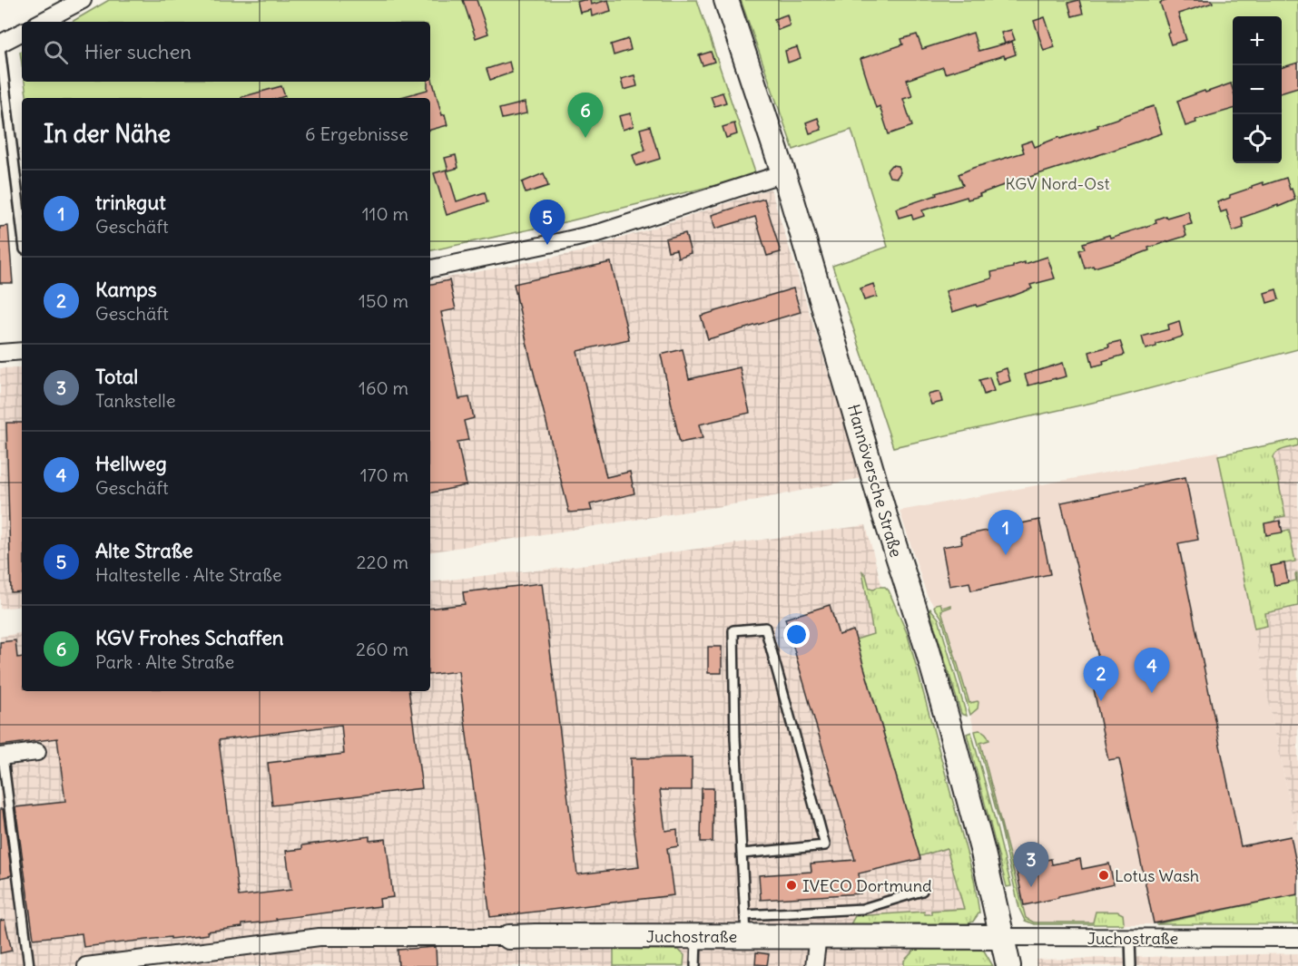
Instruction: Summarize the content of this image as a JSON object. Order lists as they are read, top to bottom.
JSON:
{
  "streets": {
    "main road": ["Hannöversche Straße", "Juchostraße"]
  },
  "crossings": [
    ["Hannöversche Straße", "Juchostraße"]
  ],
  "parks": ["KGV Nord-Ost"],
  "places": ["Lotus Wash", "IVECO Dortmund"],
  "page": {
    "map_buttons": ["+", "−"],
    "search": "Hier suchen",
    "pins": [
      "6",
      "5",
      "1",
      "4",
      "2",
      "3"
    ],
    "heading": ["In der Nähe", "6 Ergebnisse"],
    "list": [
      {
        "mark": "1",
        "name": "trinkgut",
        "note": "Geschäft",
        "value": "110 m"
      },
      {
        "mark": "2",
        "name": "Kamps",
        "note": "Geschäft",
        "value": "150 m"
      },
      {
        "mark": "3",
        "name": "Total",
        "note": "Tankstelle",
        "value": "160 m"
      },
      {
        "mark": "4",
        "name": "Hellweg",
        "note": "Geschäft",
        "value": "170 m"
      },
      {
        "mark": "5",
        "name": "Alte Straße",
        "note": "Haltestelle · Alte Straße",
        "value": "220 m"
      },
      {
        "mark": "6",
        "name": "KGV Frohes Schaffen",
        "note": "Park · Alte Straße",
        "value": "260 m"
      }
    ]
  }
}
